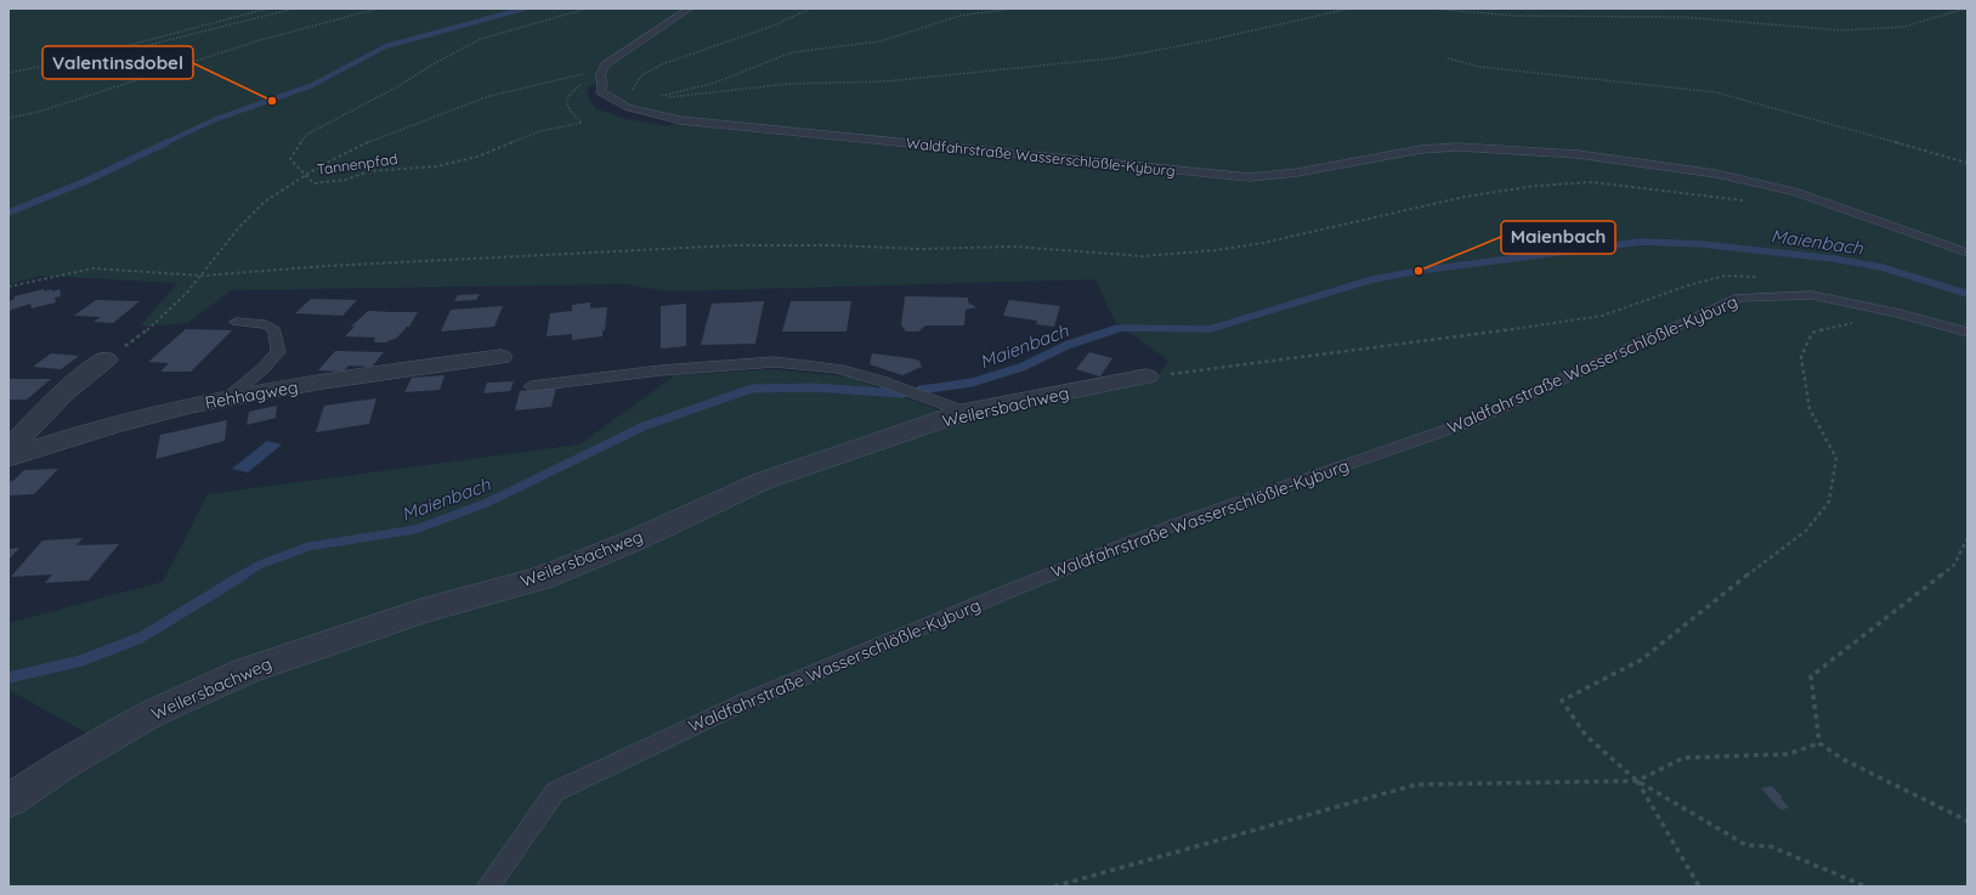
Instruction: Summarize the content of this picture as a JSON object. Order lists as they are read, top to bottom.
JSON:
{
  "streets": {
    "street": ["Rehhagweg", "Weilersbachweg"],
    "lane": ["Waldfahrstraße Wasserschlößle-Kyburg"],
    "path": ["Tannenpfad"]
  },
  "crossings": [
    ["Waldfahrstraße Wasserschlößle-Kyburg", "Tannenpfad"]
  ],
  "water": ["Maienbach"],
  "places": ["Valentinsdobel", "Maienbach"]
}
